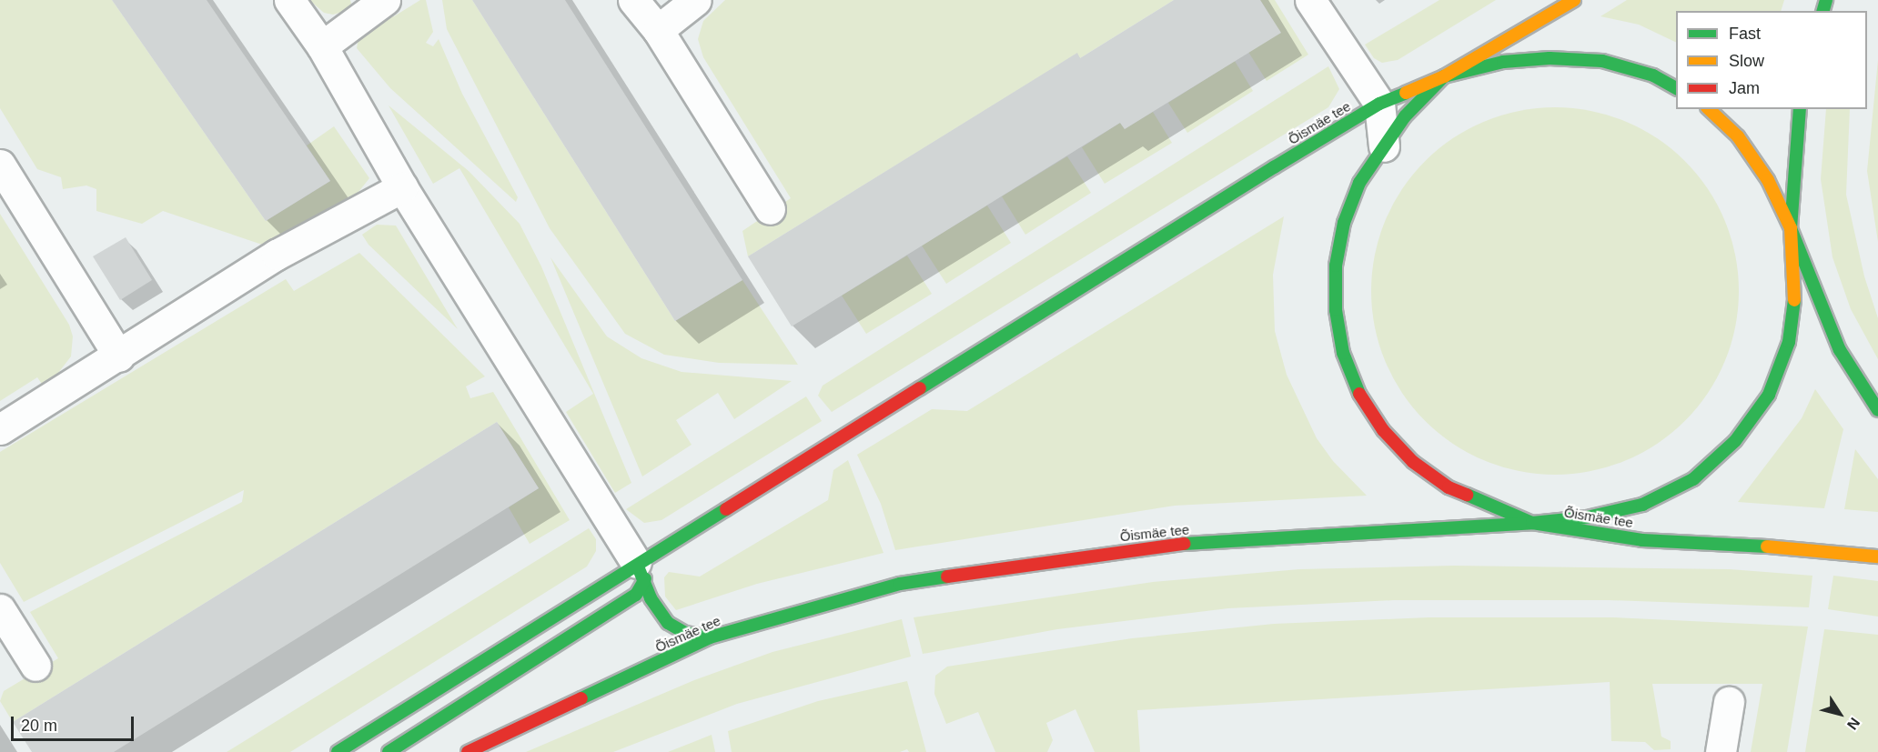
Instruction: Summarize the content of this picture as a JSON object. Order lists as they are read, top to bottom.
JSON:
{
  "streets": {
    "main road": ["Õismäe tee"]
  },
  "legend": ["Fast", "Slow", "Jam"],
  "scale_bar": "20 m",
  "north": "bottom right"
}
